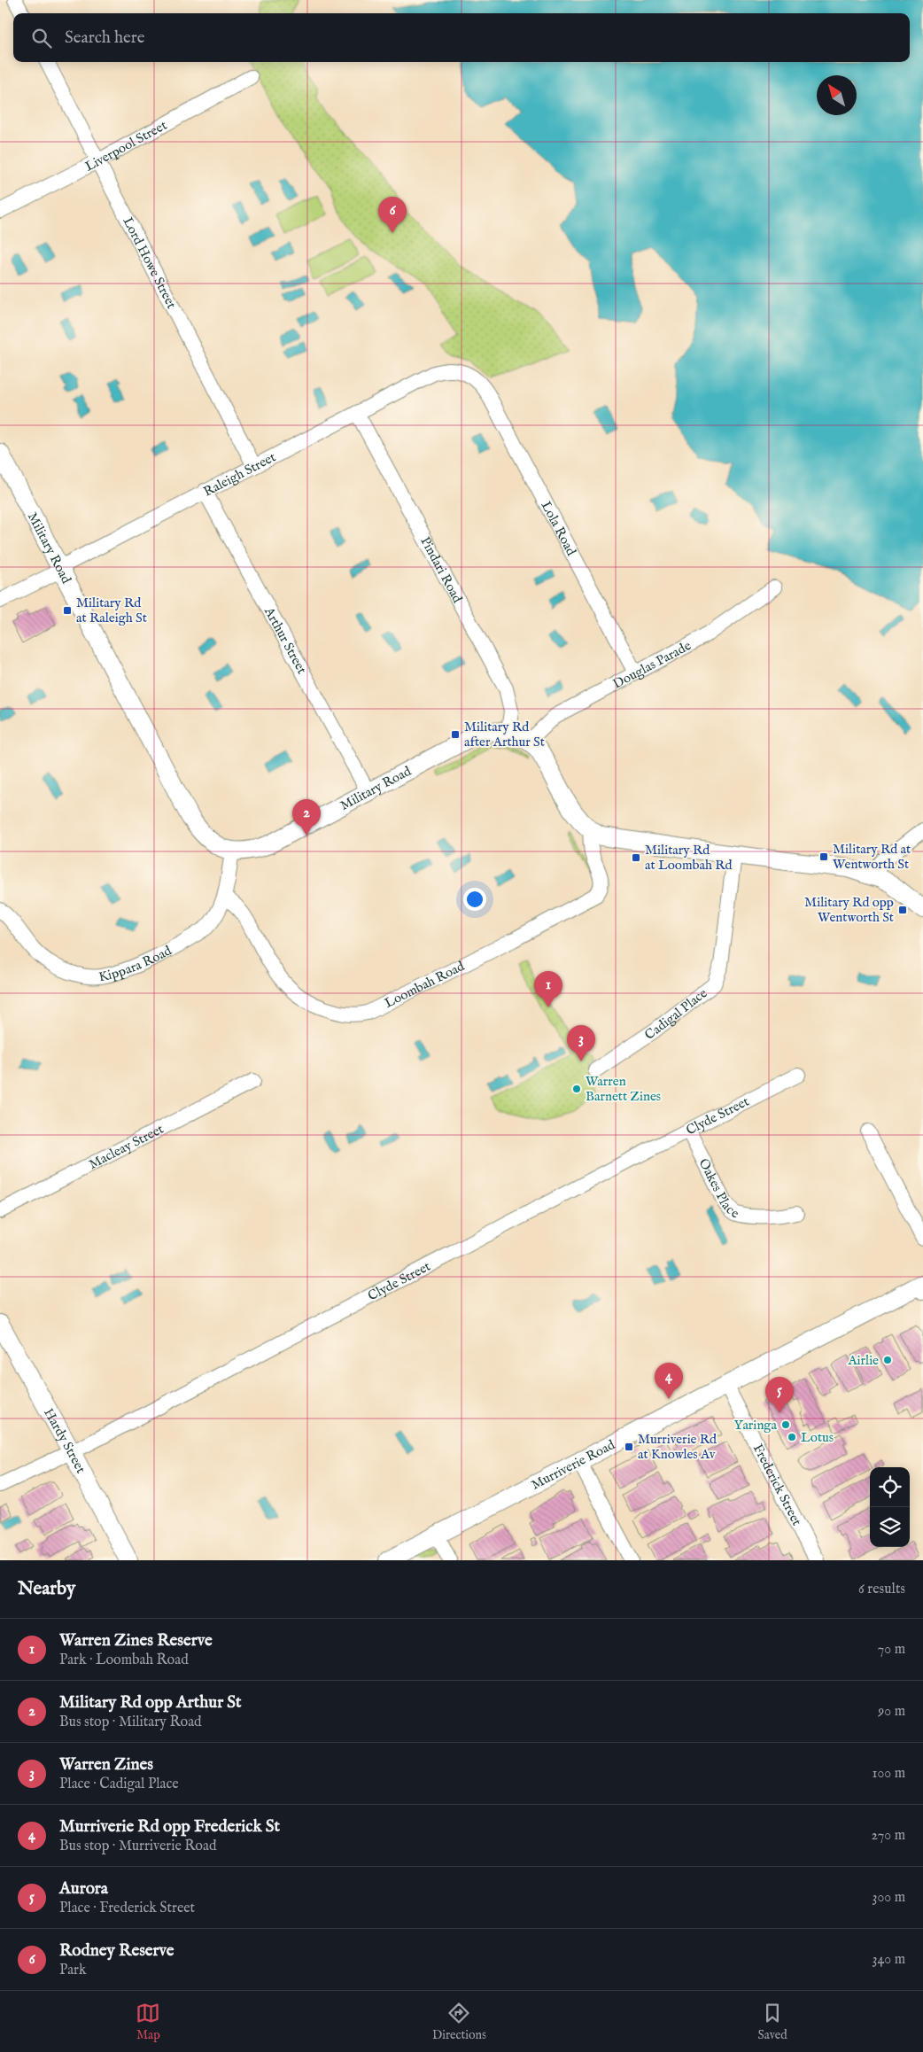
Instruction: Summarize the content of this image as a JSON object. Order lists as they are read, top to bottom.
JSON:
{
  "streets": {
    "street": [
      "Liverpool Street",
      "Lord Howe Street",
      "Raleigh Street",
      "Lola Road",
      "Military Road",
      "Pindari Road",
      "Arthur Street",
      "Douglas Parade",
      "Kippara Road",
      "Loombah Road",
      "Cadigal Place",
      "Clyde Street",
      "Macleay Street",
      "Oakes Place",
      "Hardy Street",
      "Murriverie Road",
      "Frederick Street"
    ]
  },
  "crossings": [
    ["Liverpool Street", "Lord Howe Street"],
    ["Lord Howe Street", "Raleigh Street"],
    ["Raleigh Street", "Lola Road"],
    ["Raleigh Street", "Military Road"],
    ["Raleigh Street", "Pindari Road"],
    ["Raleigh Street", "Arthur Street"],
    ["Lola Road", "Douglas Parade"],
    ["Military Road", "Pindari Road"],
    ["Military Road", "Arthur Street"],
    ["Military Road", "Douglas Parade"],
    ["Military Road", "Kippara Road"],
    ["Military Road", "Loombah Road"],
    ["Military Road", "Cadigal Place"],
    ["Kippara Road", "Loombah Road"],
    ["Clyde Street", "Oakes Place"],
    ["Clyde Street", "Hardy Street"],
    ["Murriverie Road", "Frederick Street"]
  ],
  "places": {
    "transit": [
      "Military Rd at Raleigh St",
      "Military Rd after Arthur St",
      "Military Rd at Wentworth St",
      "Military Rd at Loombah Rd",
      "Military Rd opp Wentworth St",
      "Murriverie Rd at Knowles Av"
    ],
    "other": [
      "Warren Barnett Zines",
      "Airlie",
      "Yaringa",
      "Lotus"
    ]
  },
  "north": "top left",
  "page": {
    "search": "Search here",
    "pins": [
      "6",
      "2",
      "1",
      "3",
      "4",
      "5"
    ],
    "heading": ["Nearby", "6 results"],
    "list": [
      {
        "mark": "1",
        "name": "Warren Zines Reserve",
        "note": "Park · Loombah Road",
        "value": "70 m"
      },
      {
        "mark": "2",
        "name": "Military Rd opp Arthur St",
        "note": "Bus stop · Military Road",
        "value": "90 m"
      },
      {
        "mark": "3",
        "name": "Warren Zines",
        "note": "Place · Cadigal Place",
        "value": "100 m"
      },
      {
        "mark": "4",
        "name": "Murriverie Rd opp Frederick St",
        "note": "Bus stop · Murriverie Road",
        "value": "270 m"
      },
      {
        "mark": "5",
        "name": "Aurora",
        "note": "Place · Frederick Street",
        "value": "300 m"
      },
      {
        "mark": "6",
        "name": "Rodney Reserve",
        "note": "Park",
        "value": "340 m"
      }
    ],
    "nav": ["Map", "Directions", "Saved"]
  }
}
